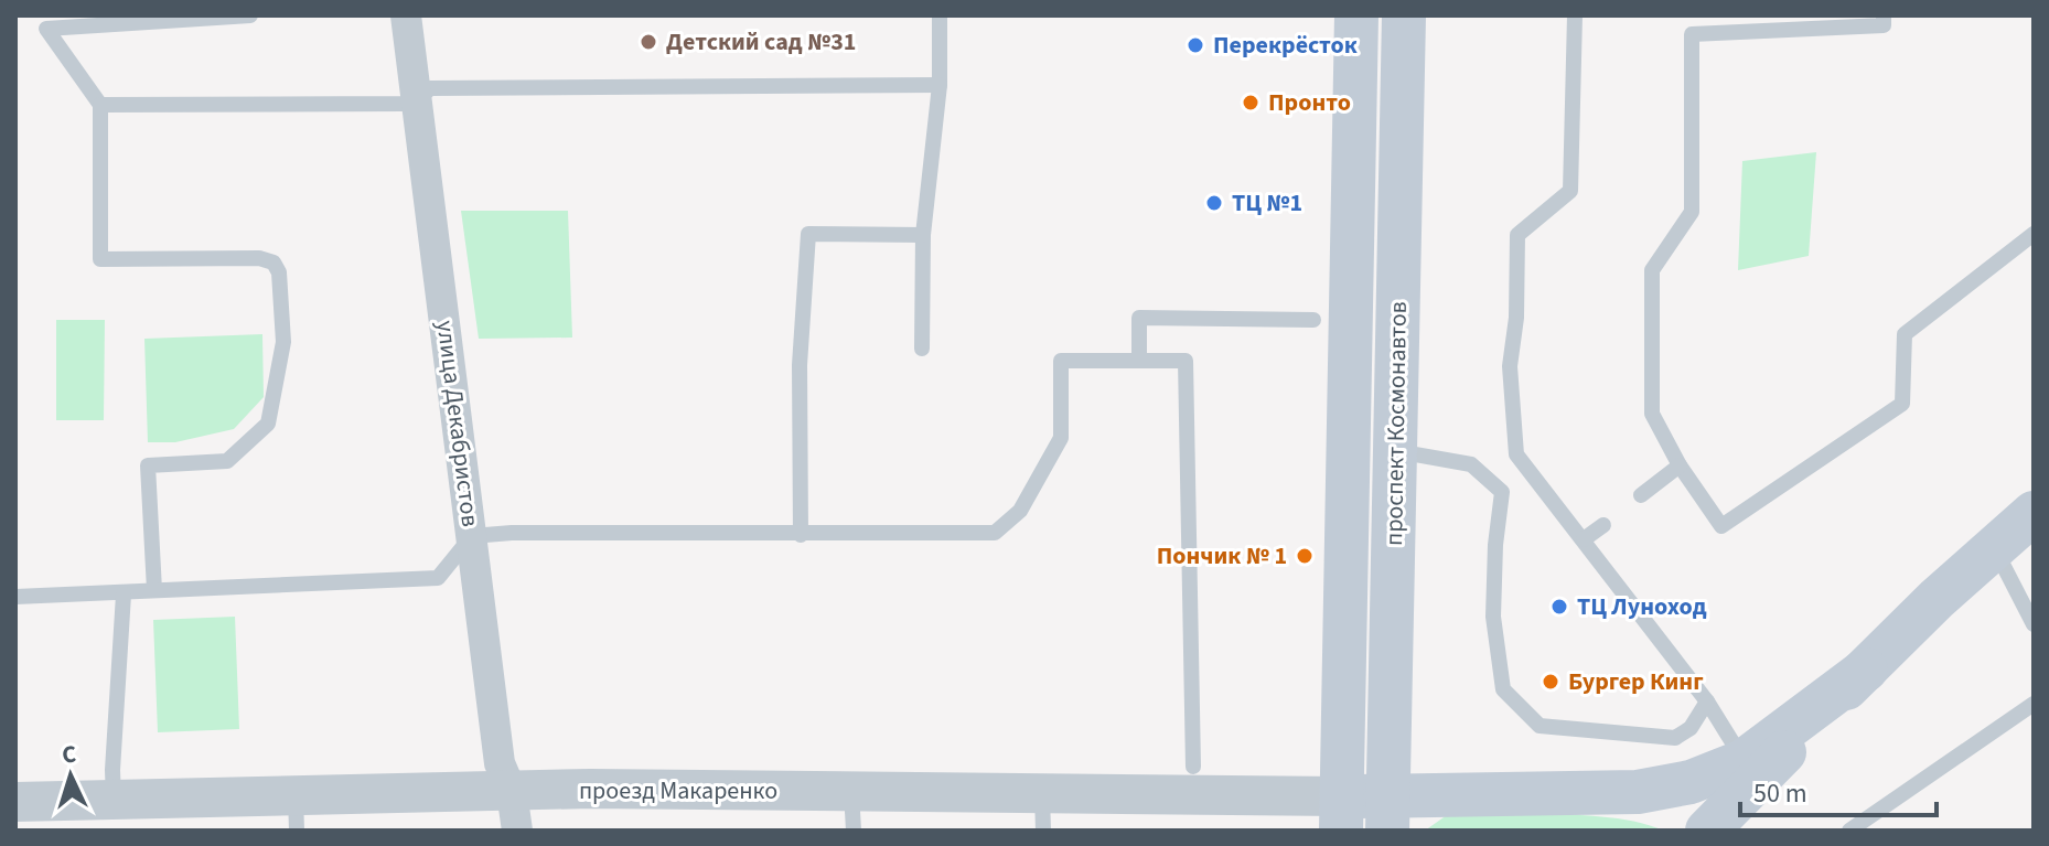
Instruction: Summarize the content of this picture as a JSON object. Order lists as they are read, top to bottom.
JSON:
{
  "streets": {
    "main road": ["проспект Космонавтов"],
    "street": ["улица Декабристов", "проезд Макаренко"]
  },
  "crossings": [
    ["улица Декабристов", "проезд Макаренко"],
    ["проспект Космонавтов", "проезд Макаренко"]
  ],
  "places": [
    "Детский сад №31",
    "Перекрёсток",
    "Пронто",
    "ТЦ №1",
    "Пончик № 1",
    "ТЦ Луноход",
    "Бургер Кинг"
  ],
  "scale_bar": "50 m",
  "north": "top"
}
